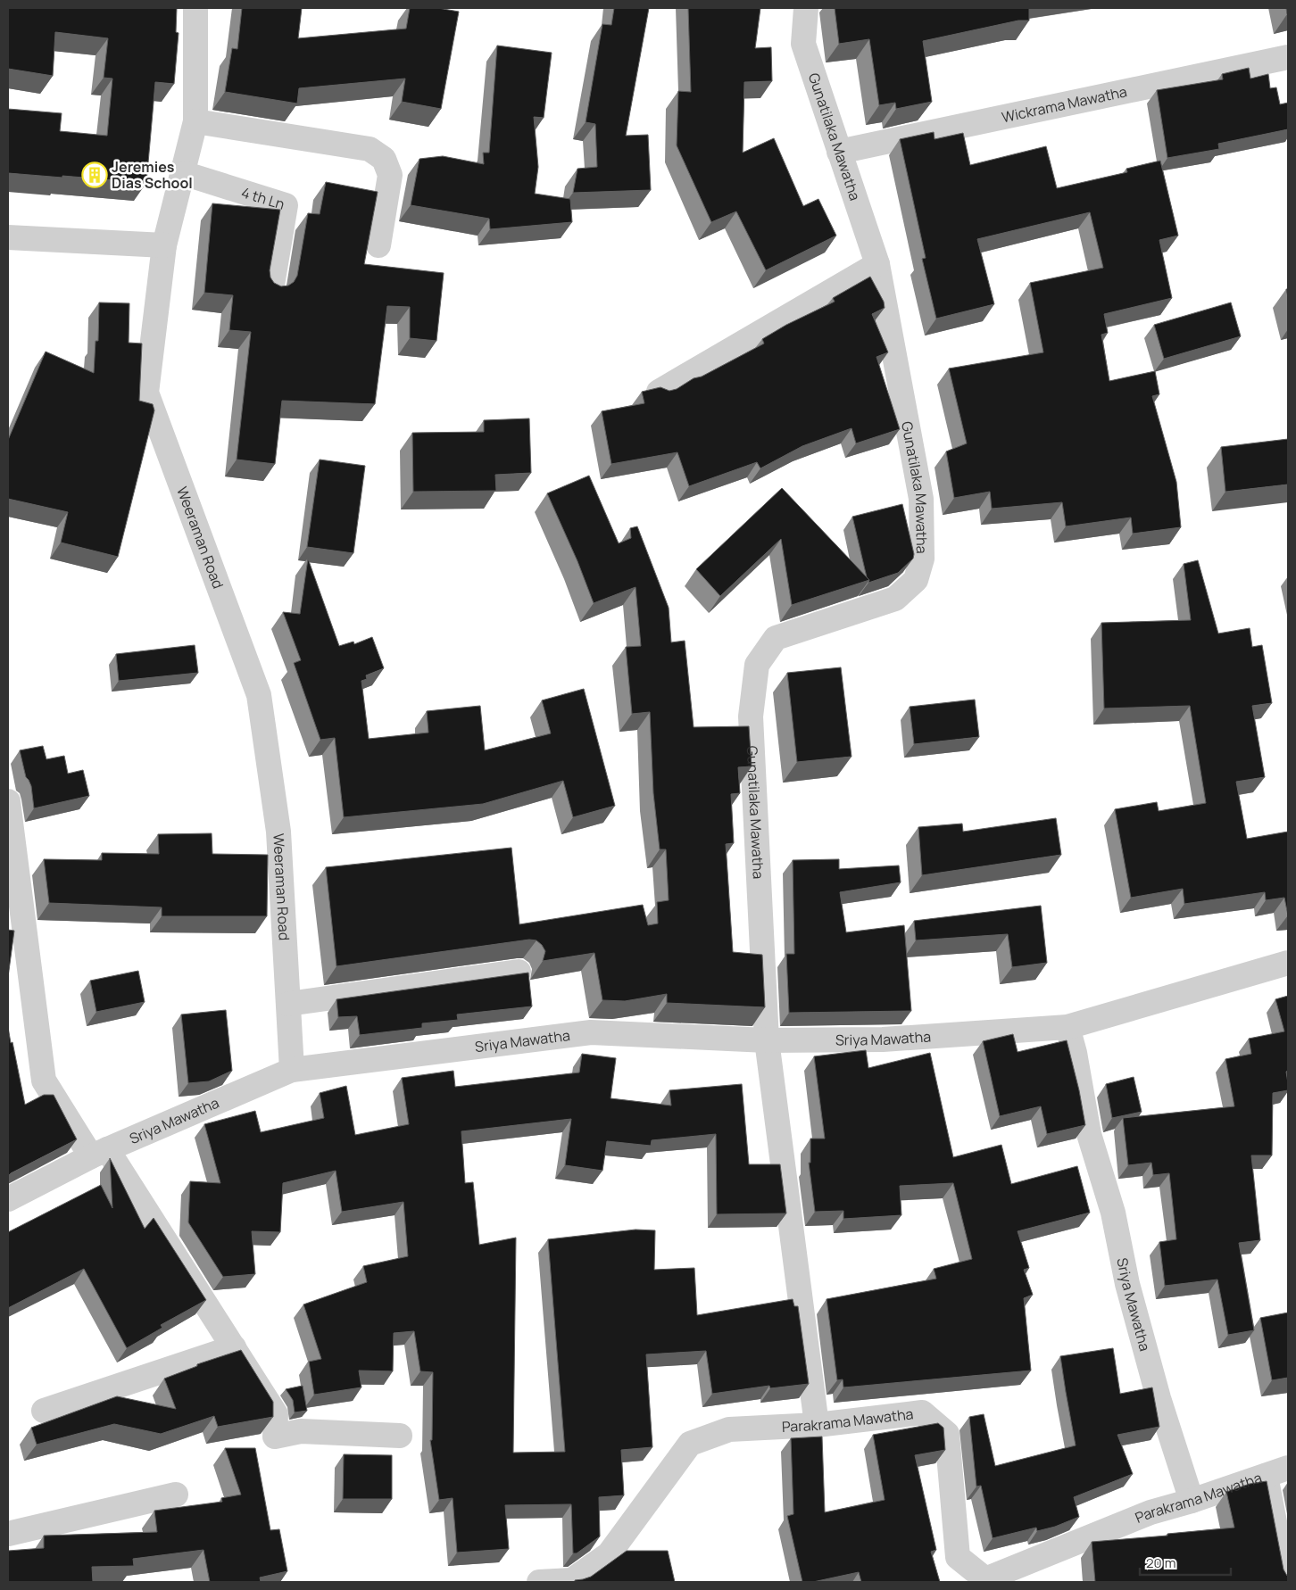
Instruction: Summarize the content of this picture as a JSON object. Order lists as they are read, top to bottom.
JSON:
{
  "streets": {
    "street": [
      "Wickrama Mawatha",
      "Gunatilaka Mawatha",
      "4 th Ln",
      "Weeraman Road",
      "Sriya Mawatha",
      "Parakrama Mawatha"
    ]
  },
  "crossings": [
    ["Wickrama Mawatha", "Gunatilaka Mawatha"],
    ["Gunatilaka Mawatha", "Sriya Mawatha"],
    ["Gunatilaka Mawatha", "Parakrama Mawatha"],
    ["4 th Ln", "Weeraman Road"],
    ["Weeraman Road", "Sriya Mawatha"],
    ["Sriya Mawatha", "Parakrama Mawatha"]
  ],
  "places": {
    "building": ["Jeremies Dias School"]
  },
  "scale_bar": "20 m"
}
